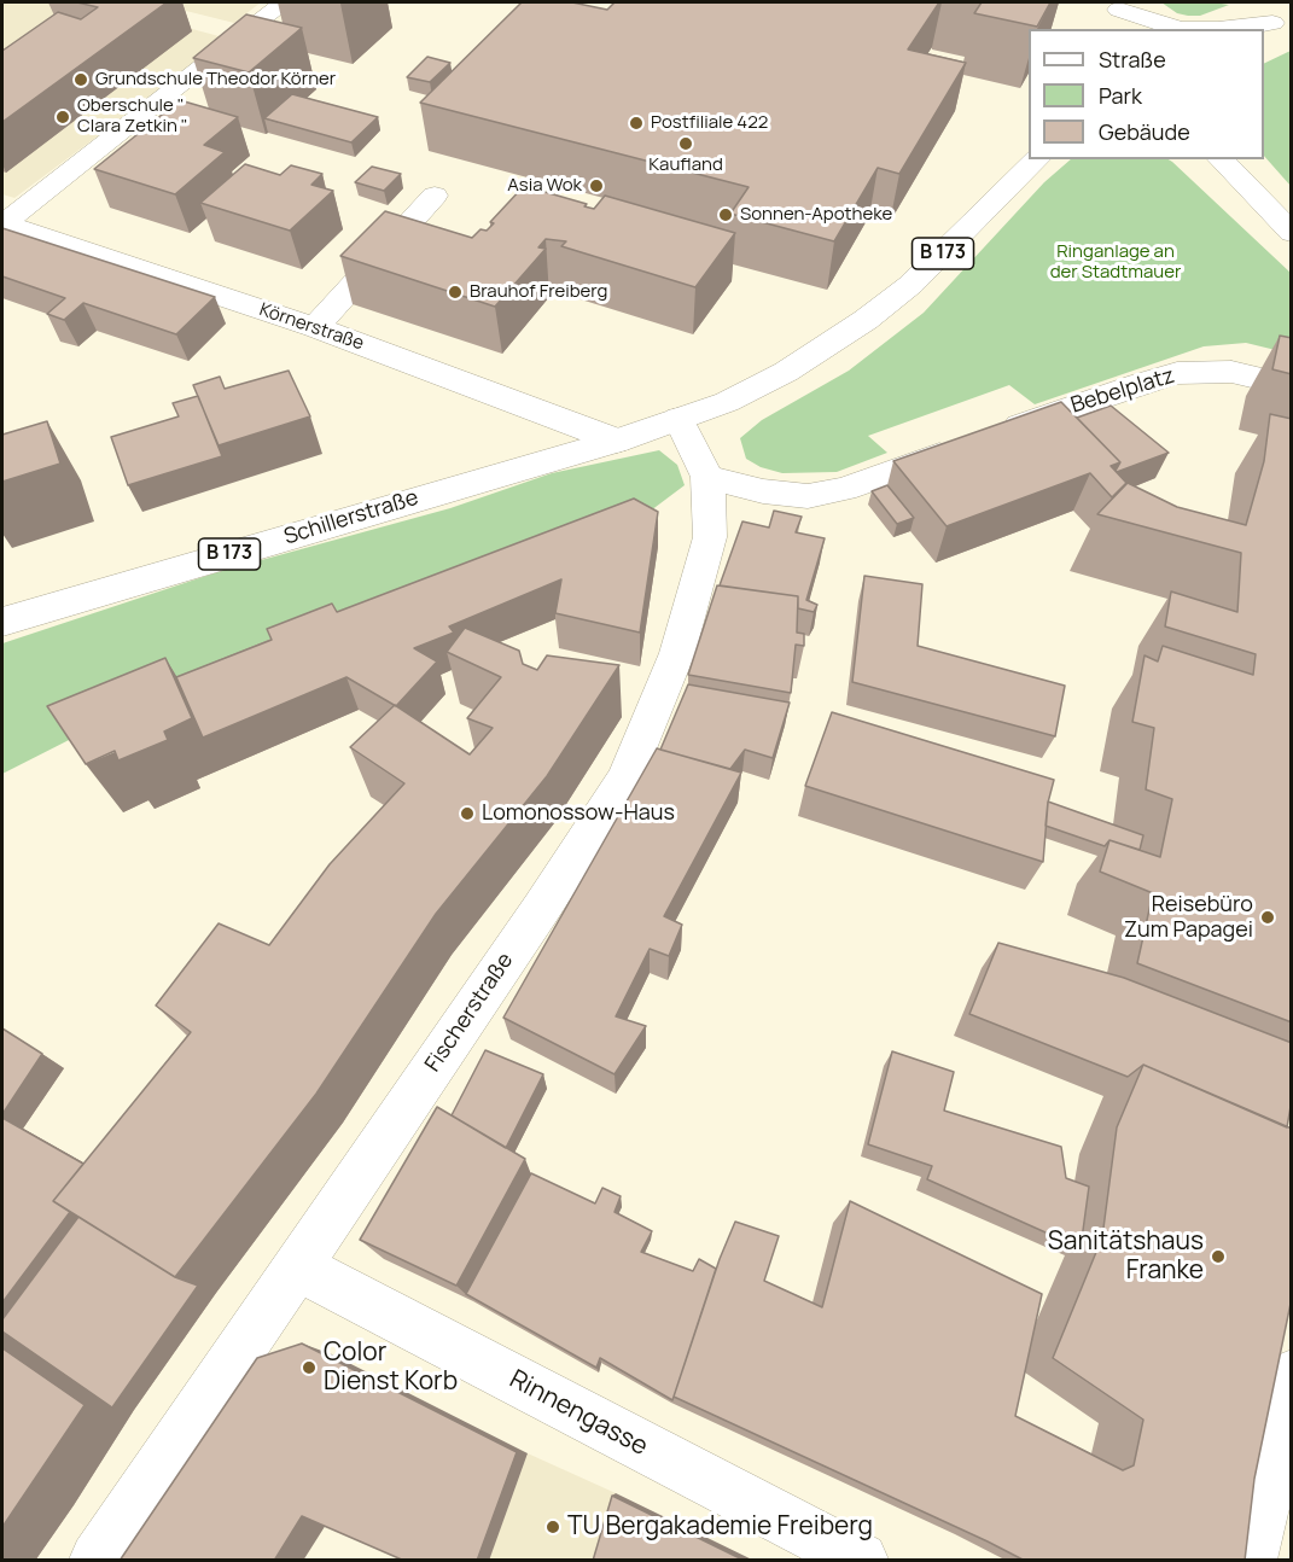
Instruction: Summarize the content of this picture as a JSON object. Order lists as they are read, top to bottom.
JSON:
{
  "streets": {
    "street": [
      "B 173",
      "Körnerstraße",
      "Bebelplatz",
      "Schillerstraße",
      "Fischerstraße",
      "Rinnengasse"
    ]
  },
  "crossings": [
    ["B 173", "Körnerstraße"],
    ["B 173", "Schillerstraße"],
    ["B 173", "Fischerstraße"],
    ["Körnerstraße", "Schillerstraße"],
    ["Bebelplatz", "Fischerstraße"],
    ["Fischerstraße", "Rinnengasse"]
  ],
  "parks": ["Ringanlage an der Stadtmauer"],
  "places": [
    "Grundschule Theodor Körner",
    "Oberschule \" Clara Zetkin \"",
    "Postfiliale 422",
    "Kaufland",
    "Asia Wok",
    "Sonnen-Apotheke",
    "Brauhof Freiberg",
    "Lomonossow-Haus",
    "Reisebüro Zum Papagei",
    "Sanitätshaus Franke",
    "Color Dienst Korb",
    "TU Bergakademie Freiberg"
  ],
  "legend": ["Straße", "Park", "Gebäude"]
}
